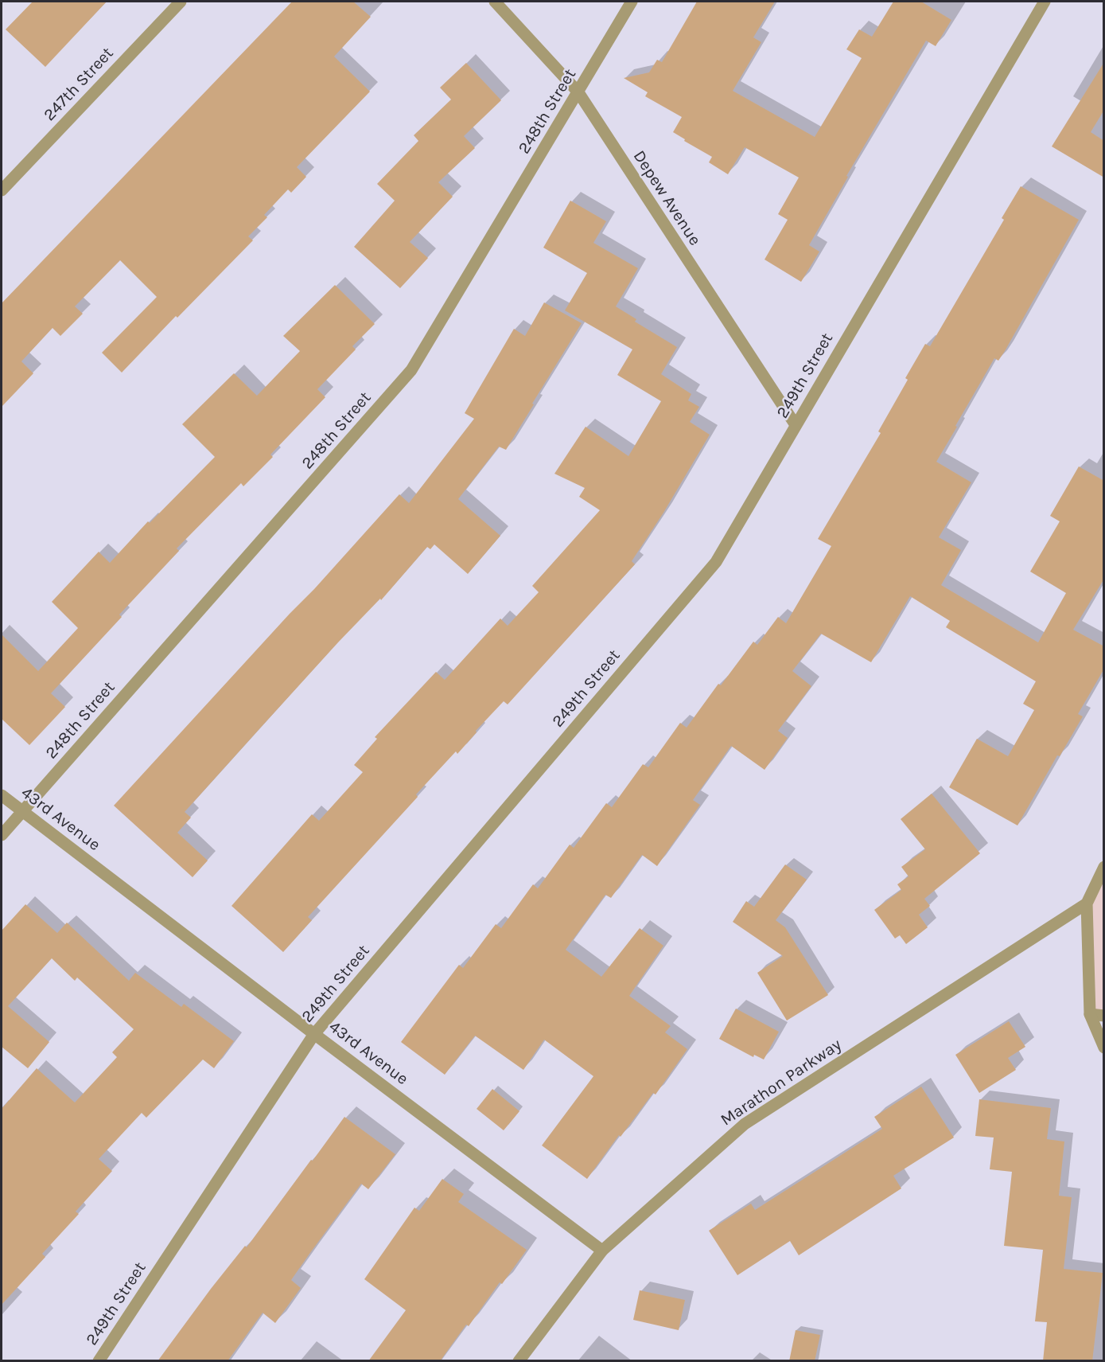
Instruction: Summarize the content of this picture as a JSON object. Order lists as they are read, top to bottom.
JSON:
{
  "streets": {
    "street": [
      "247th Street",
      "248th Street",
      "Depew Avenue",
      "249th Street",
      "43rd Avenue",
      "Marathon Parkway"
    ]
  },
  "crossings": [
    ["248th Street", "Depew Avenue"],
    ["248th Street", "43rd Avenue"],
    ["Depew Avenue", "249th Street"],
    ["249th Street", "43rd Avenue"],
    ["43rd Avenue", "Marathon Parkway"]
  ]
}
